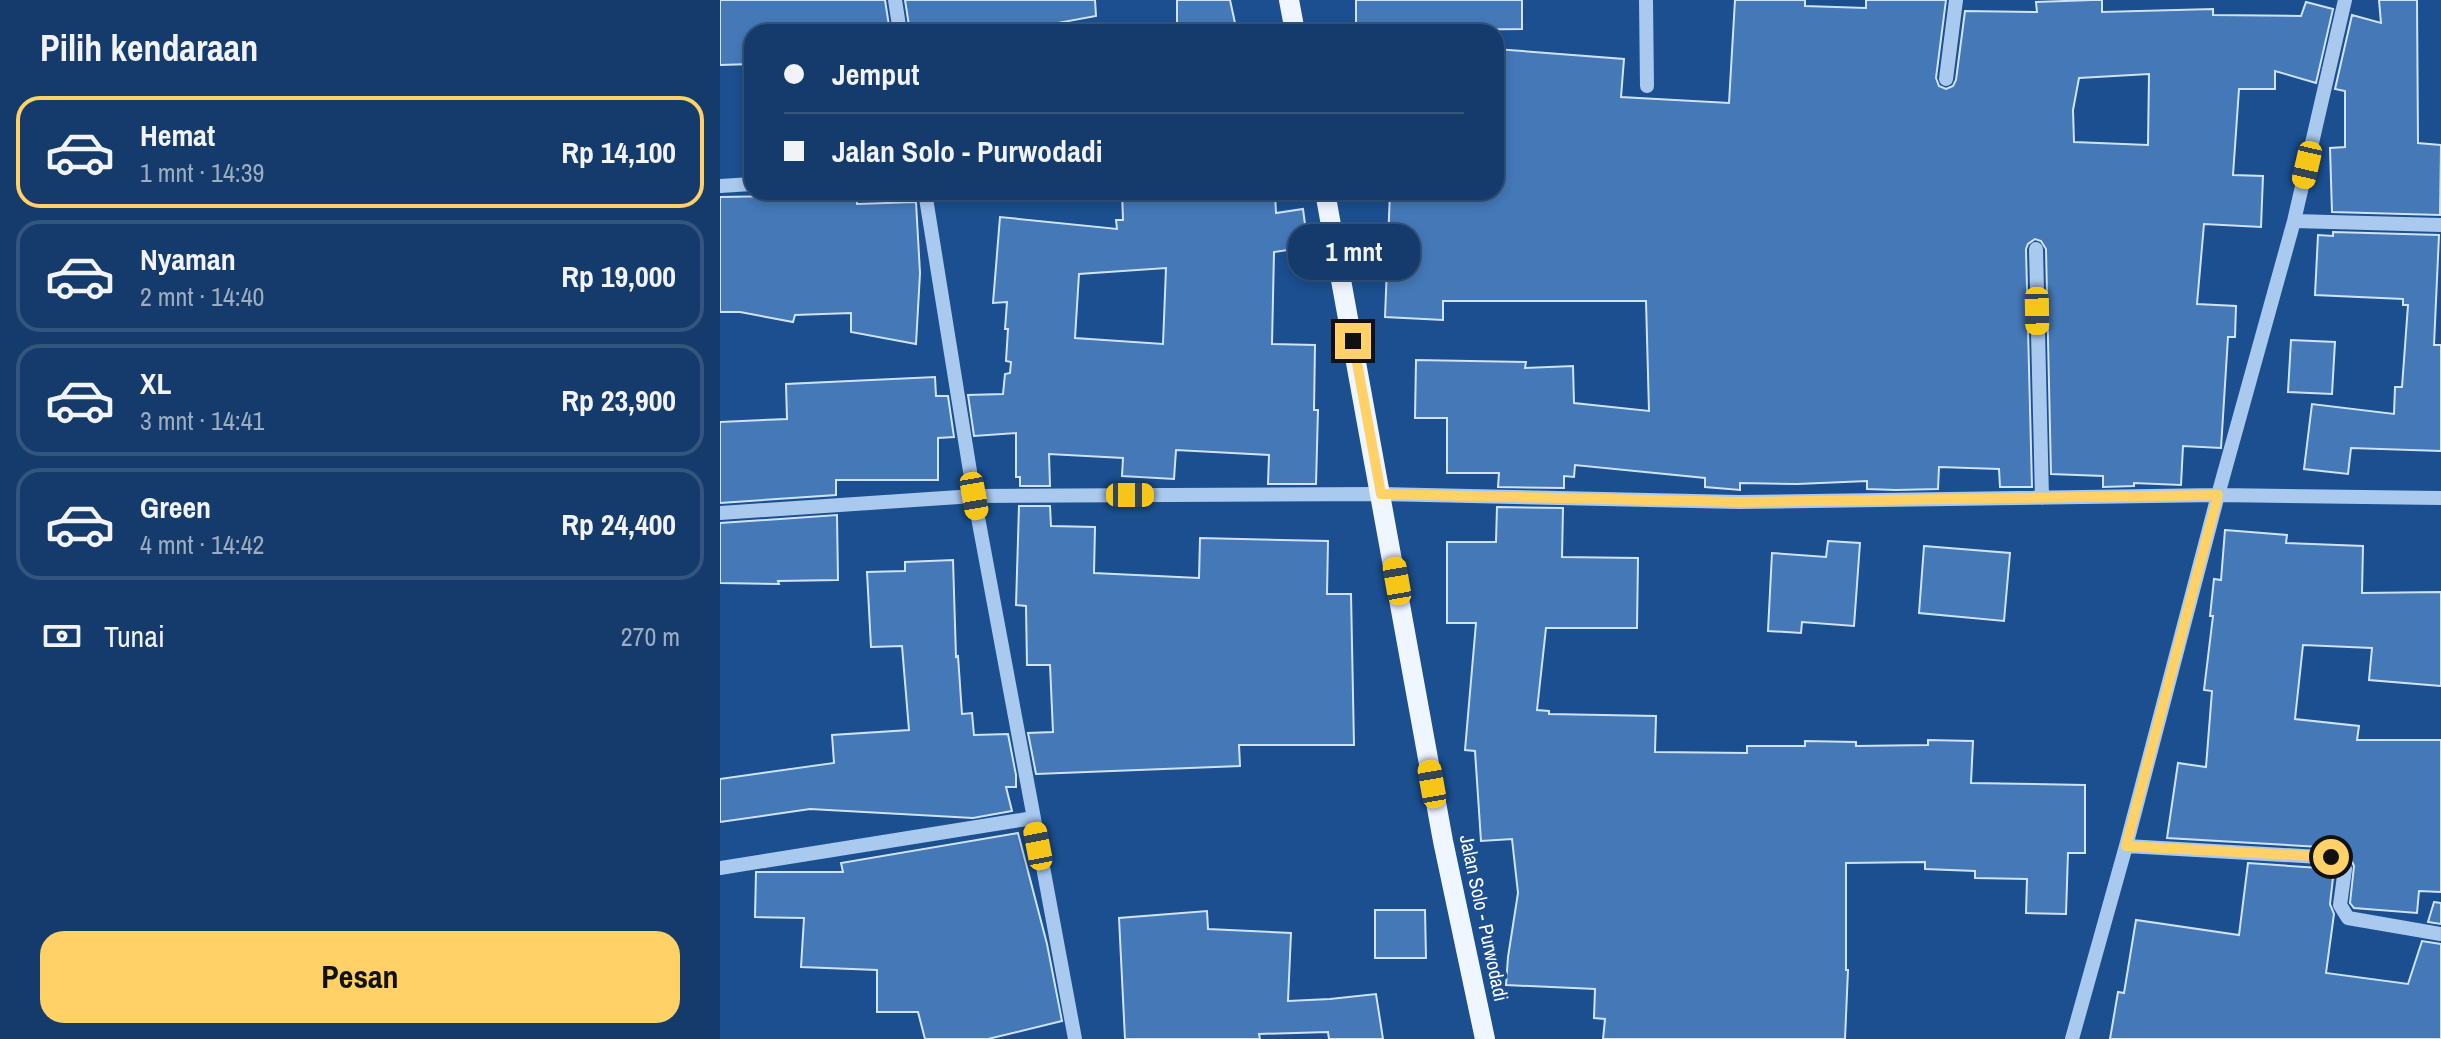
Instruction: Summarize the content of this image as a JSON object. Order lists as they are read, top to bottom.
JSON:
{
  "streets": {
    "main road": ["Jalan Solo - Purwodadi"]
  },
  "page": {
    "heading": "Pilih kendaraan",
    "banner": ["Jemput", "Jalan Solo - Purwodadi"],
    "list": [
      {
        "name": "Hemat",
        "note": "1 mnt · 14:39",
        "value": "Rp 14,100"
      },
      {
        "name": "Nyaman",
        "note": "2 mnt · 14:40",
        "value": "Rp 19,000"
      },
      {
        "name": "XL",
        "note": "3 mnt · 14:41",
        "value": "Rp 23,900"
      },
      {
        "name": "Green",
        "note": "4 mnt · 14:42",
        "value": "Rp 24,400"
      }
    ],
    "bubble": "1 mnt",
    "pay": ["Tunai", "270 m"],
    "buttons": "Pesan"
  }
}
